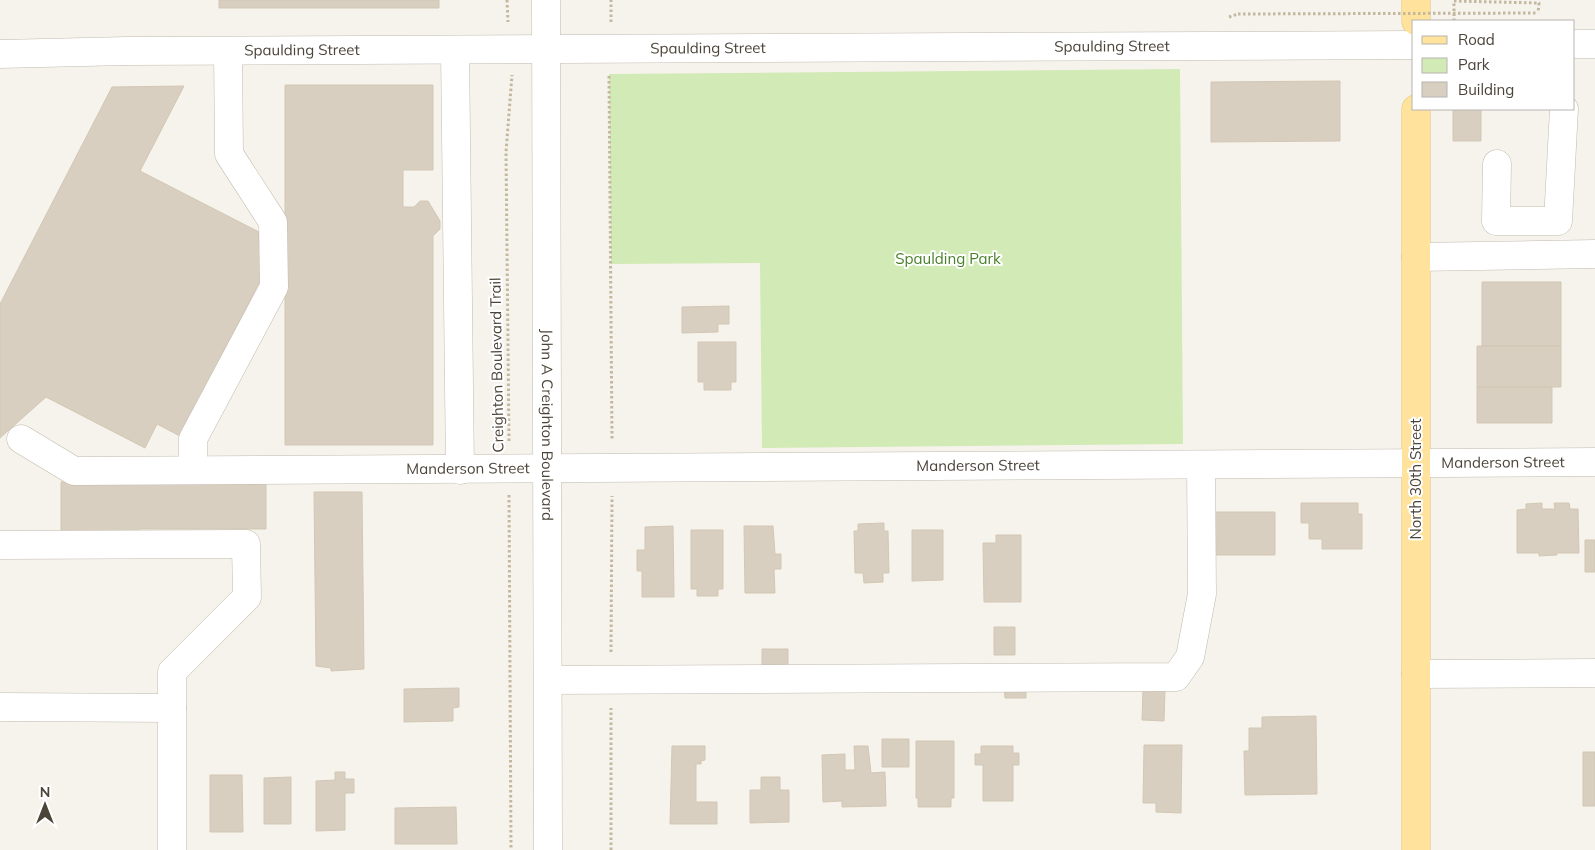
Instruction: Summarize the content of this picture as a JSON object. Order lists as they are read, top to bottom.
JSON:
{
  "streets": {
    "main road": ["North 30th Street"],
    "street": ["Spaulding Street", "John A Creighton Boulevard", "Manderson Street"],
    "path": ["Creighton Boulevard Trail"]
  },
  "crossings": [
    ["Spaulding Street", "Creighton Boulevard Trail"],
    ["Spaulding Street", "John A Creighton Boulevard"],
    ["Creighton Boulevard Trail", "Manderson Street"],
    ["John A Creighton Boulevard", "Manderson Street"],
    ["Manderson Street", "North 30th Street"]
  ],
  "parks": ["Spaulding Park"],
  "legend": ["Road", "Park", "Building"],
  "north": "top"
}
